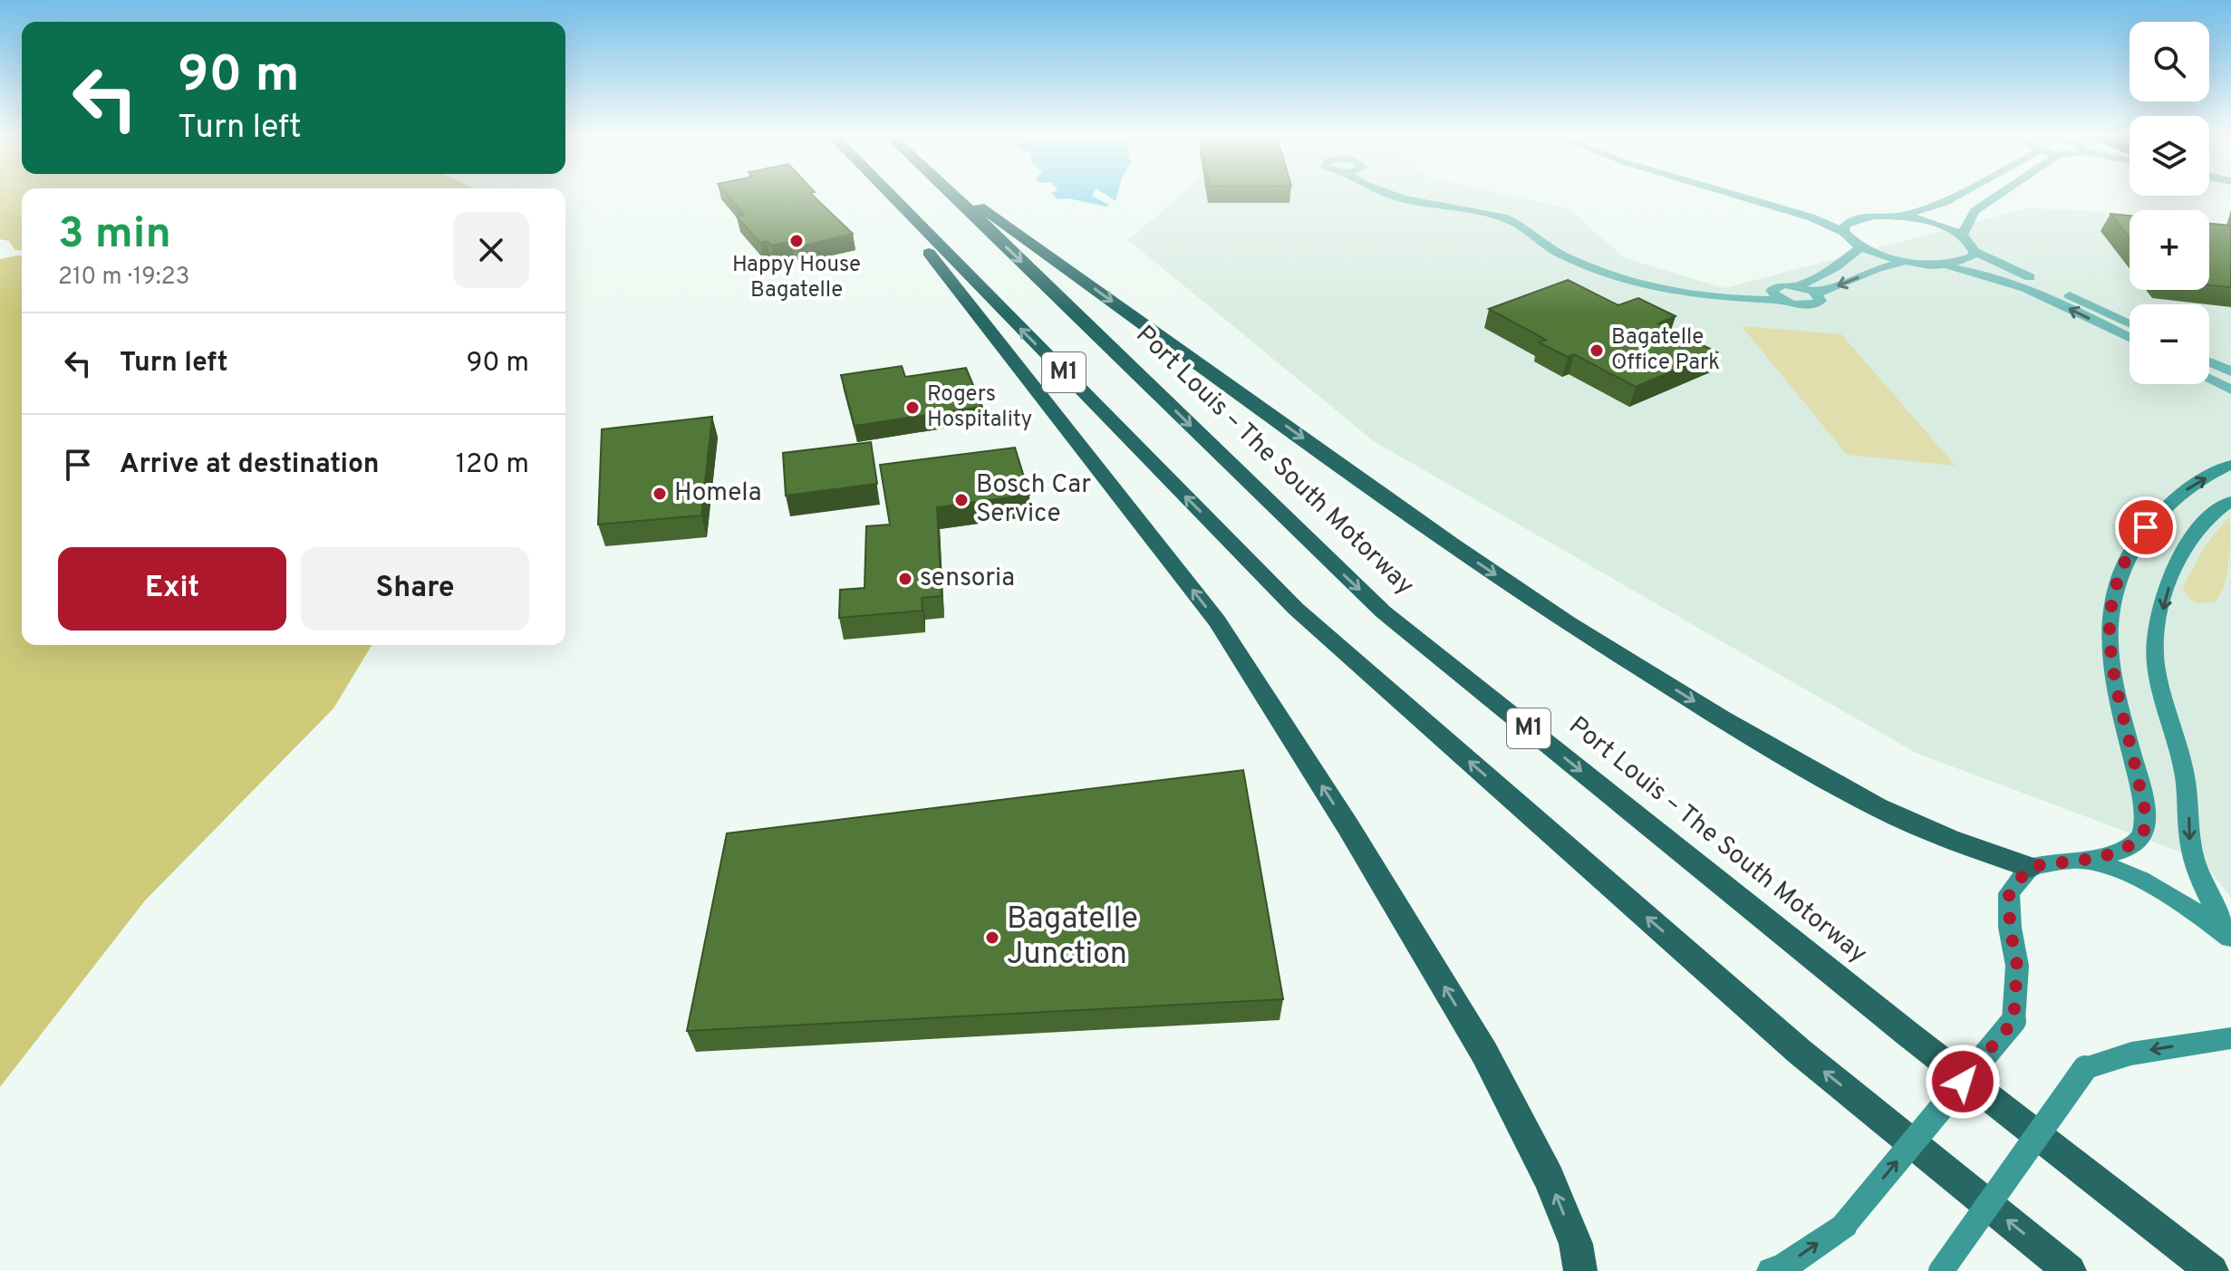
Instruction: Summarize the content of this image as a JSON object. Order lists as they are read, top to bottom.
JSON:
{
  "streets": {
    "highway": ["M1", "Port Louis – The South Motorway"]
  },
  "places": [
    "Happy House Bagatelle",
    "Bagatelle Office Park",
    "Rogers Hospitality",
    "Homela",
    "Bosch Car Service",
    "sensoria",
    "Bagatelle Junction"
  ],
  "page": {
    "map_buttons": ["+", "−"],
    "turn": ["90 m", "Turn left"],
    "heading": ["3 min", "210 m · 19:23"],
    "list": [
      {
        "name": "Turn left",
        "value": "90 m"
      },
      {
        "name": "Arrive at destination",
        "value": "120 m"
      }
    ],
    "buttons": ["Exit", "Share"]
  }
}
